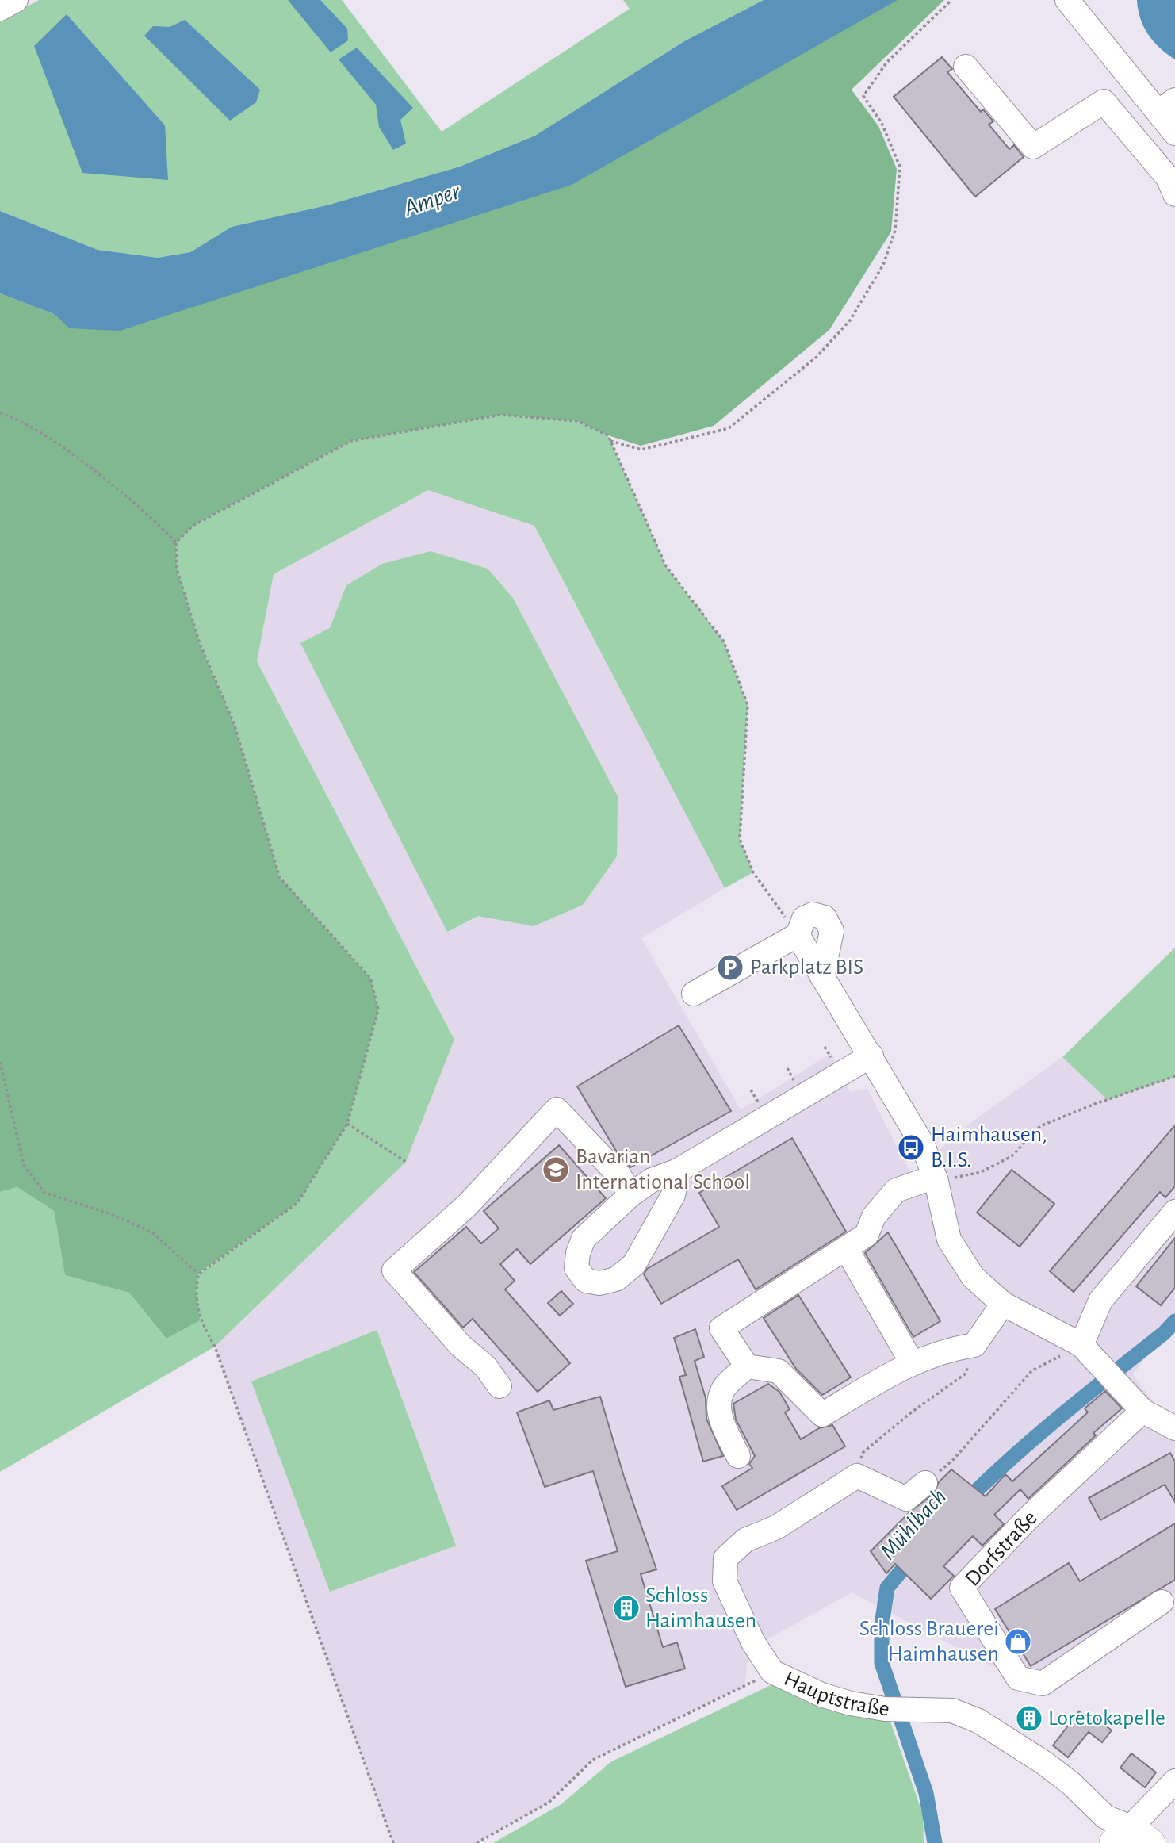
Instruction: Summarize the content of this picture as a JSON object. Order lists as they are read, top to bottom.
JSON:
{
  "streets": {
    "street": ["Dorfstraße", "Hauptstraße"]
  },
  "water": ["Amper", "Mühlbach"],
  "places": {
    "parking": ["Parkplatz BIS"],
    "bus stop": ["Haimhausen, B.I.S."],
    "school or university": ["Bavarian International School"],
    "building": ["Schloss Haimhausen", "Loretokapelle"],
    "shop": ["Schloss Brauerei Haimhausen"]
  }
}
